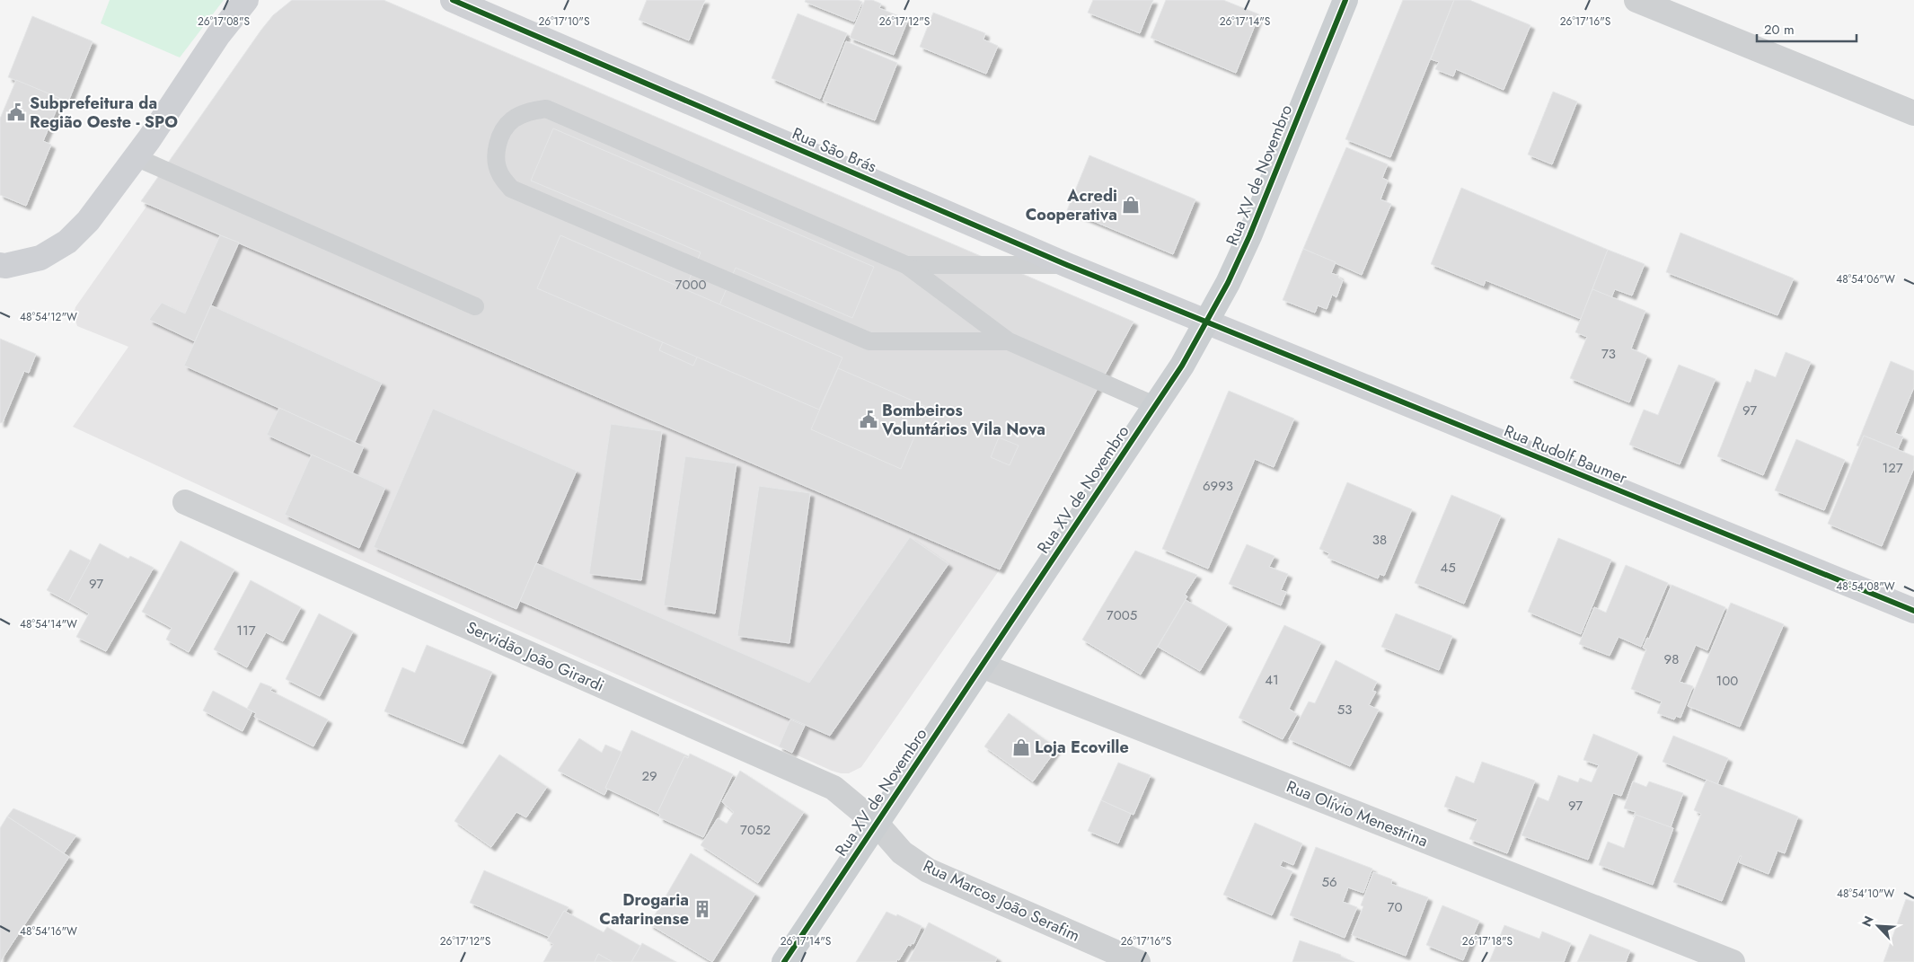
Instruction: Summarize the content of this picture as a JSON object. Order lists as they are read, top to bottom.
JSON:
{
  "streets": {
    "main road": ["Rua XV de Novembro"],
    "street": [
      "Rua São Brás",
      "Rua Rudolf Baumer",
      "Servidão João Girardi",
      "Rua Olívio Menestrina",
      "Rua Marcos João Serafim"
    ]
  },
  "crossings": [
    ["Rua São Brás", "Rua XV de Novembro"],
    ["Rua São Brás", "Rua Rudolf Baumer"],
    ["Rua XV de Novembro", "Rua Rudolf Baumer"],
    ["Rua XV de Novembro", "Servidão João Girardi"],
    ["Rua XV de Novembro", "Rua Olívio Menestrina"],
    ["Rua XV de Novembro", "Rua Marcos João Serafim"],
    ["Servidão João Girardi", "Rua Marcos João Serafim"]
  ],
  "places": {
    "public building": ["Subprefeitura da Região Oeste - SPO", "Bombeiros Voluntários Vila Nova"],
    "shop": ["Acredi Cooperativa", "Loja Ecoville"],
    "building": ["Drogaria Catarinense"]
  },
  "house_numbers": [
    "7000",
    "73",
    "97",
    "127",
    "6993",
    "38",
    "45",
    "97",
    "7005",
    "117",
    "98",
    "41",
    "100",
    "53",
    "29",
    "97",
    "7052",
    "56",
    "70"
  ],
  "scale_bar": "20 m",
  "north": "top left",
  "coordinates": [
    "26°17'08\"S",
    "26°17'10\"S",
    "26°17'12\"S",
    "26°17'14\"S",
    "26°17'16\"S",
    "48°54'06\"W",
    "48°54'12\"W",
    "48°54'08\"W",
    "48°54'14\"W",
    "48°54'10\"W",
    "48°54'16\"W",
    "26°17'18\"S"
  ]
}
